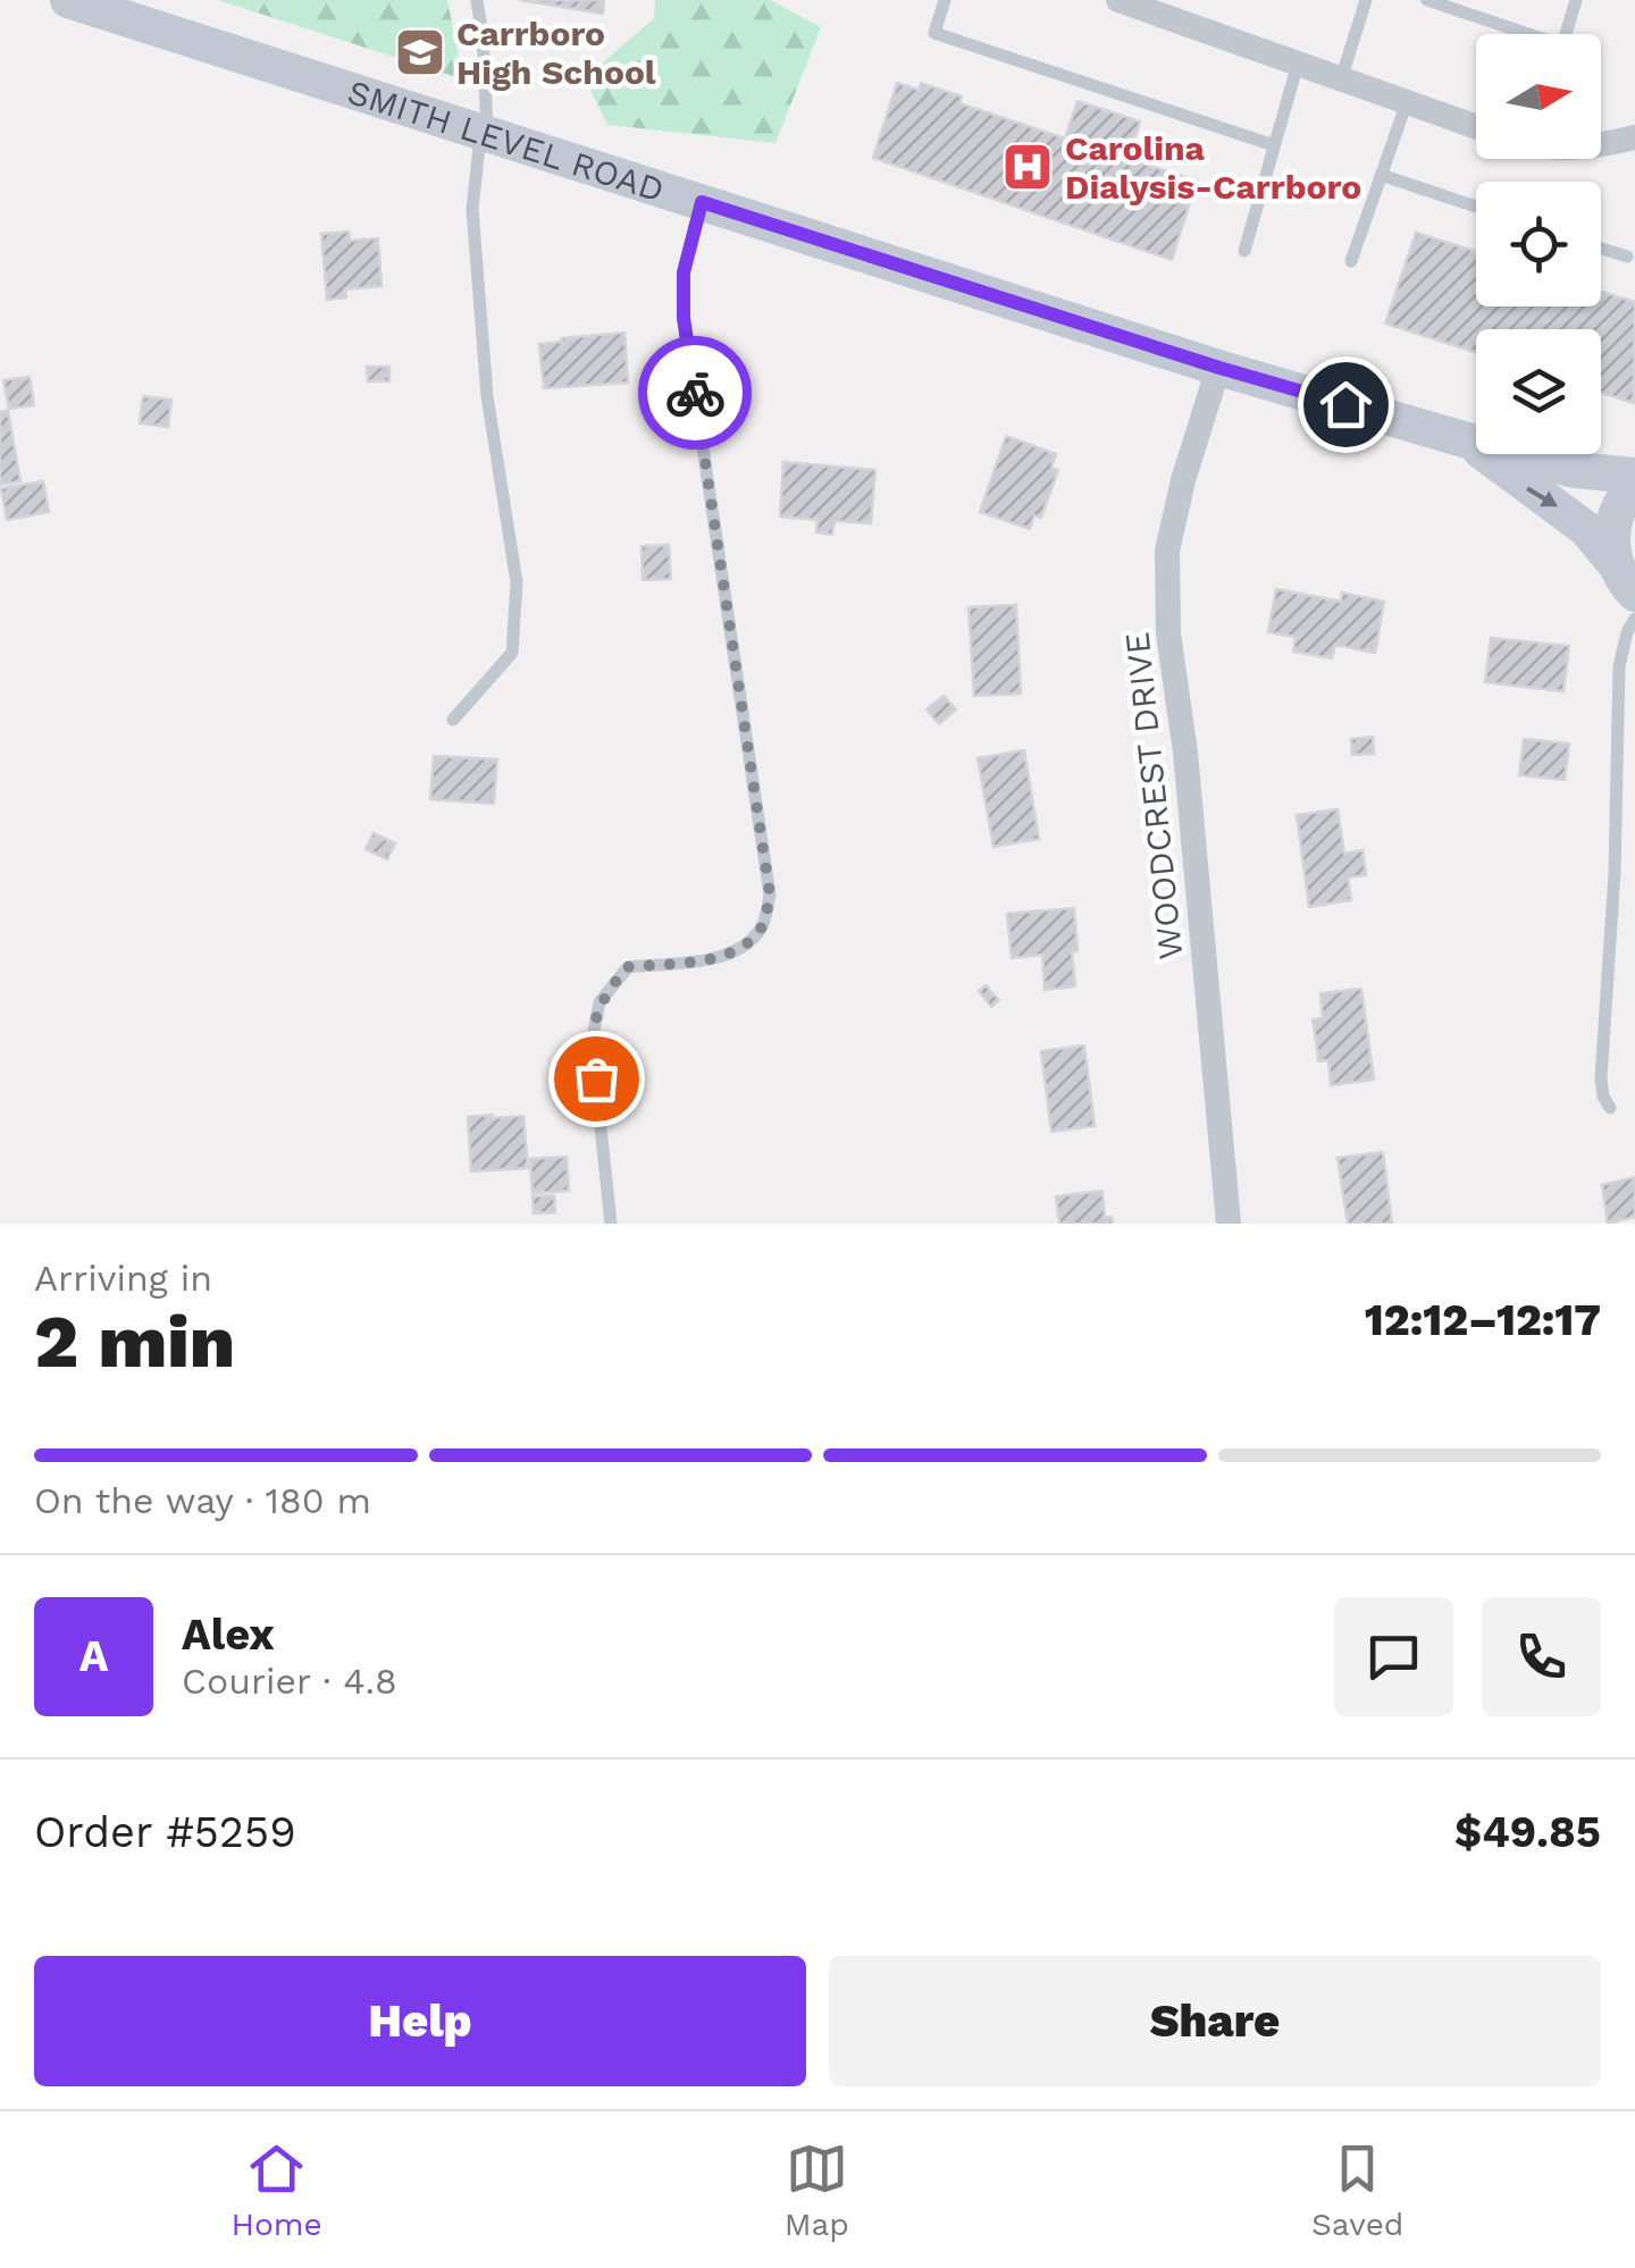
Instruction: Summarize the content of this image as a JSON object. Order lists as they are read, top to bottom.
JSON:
{
  "streets": {
    "main road": ["SMITH LEVEL ROAD"],
    "street": ["WOODCREST DRIVE"]
  },
  "crossings": [
    ["SMITH LEVEL ROAD", "WOODCREST DRIVE"]
  ],
  "places": {
    "school or university": ["Carrboro High School"],
    "hospital": ["Carolina Dialysis-Carrboro"]
  },
  "north": "right",
  "page": {
    "heading": ["2 min", "Arriving in", "12:12–12:17"],
    "panel": [
      "Alex",
      "Courier · 4.8",
      "Order #5259",
      "$49.85"
    ],
    "bar": "On the way · 180 m",
    "round": "A",
    "buttons": ["Help", "Share"],
    "tabs": ["Home", "Map", "Saved"]
  }
}
